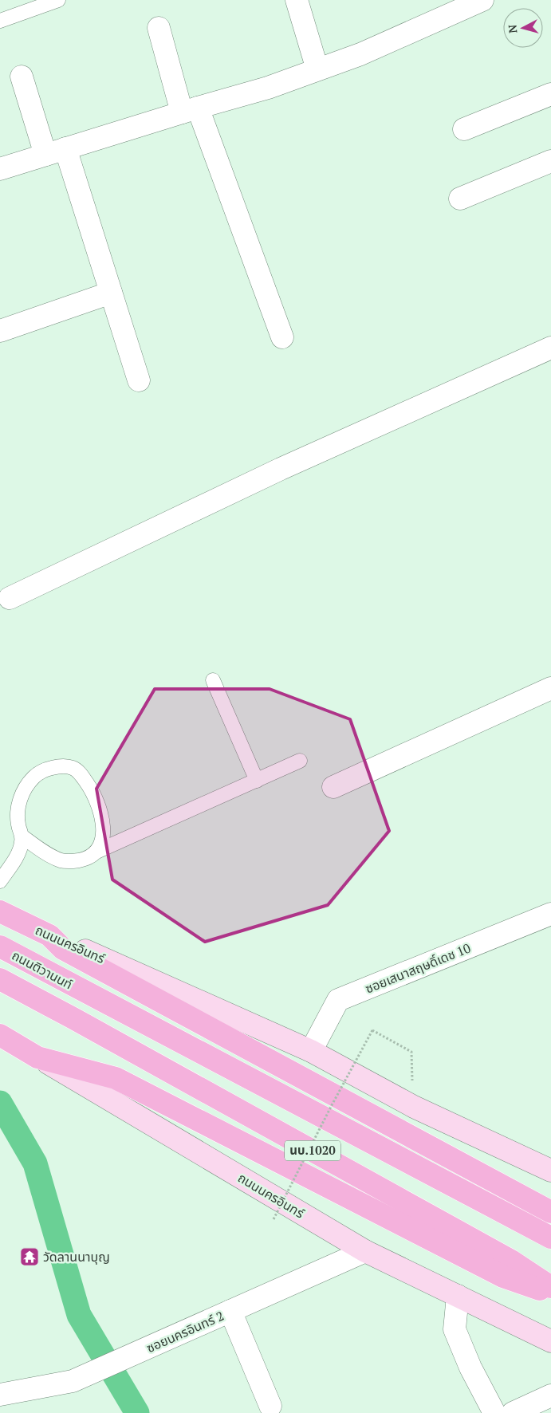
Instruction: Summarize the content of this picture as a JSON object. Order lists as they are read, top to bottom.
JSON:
{
  "streets": {
    "main road": ["ถนนนครอินทร์", "ถนนติวานนท์", "นบ.1020"],
    "street": ["ซอยเสนาสฤษดิ์เดช 10", "ซอยนครอินทร์ 2"]
  },
  "crossings": [
    ["ถนนนครอินทร์", "ซอยเสนาสฤษดิ์เดช 10"],
    ["ถนนนครอินทร์", "ซอยนครอินทร์ 2"]
  ],
  "places": {
    "temple": ["วัดลานนาบุญ"]
  },
  "north": "left"
}
